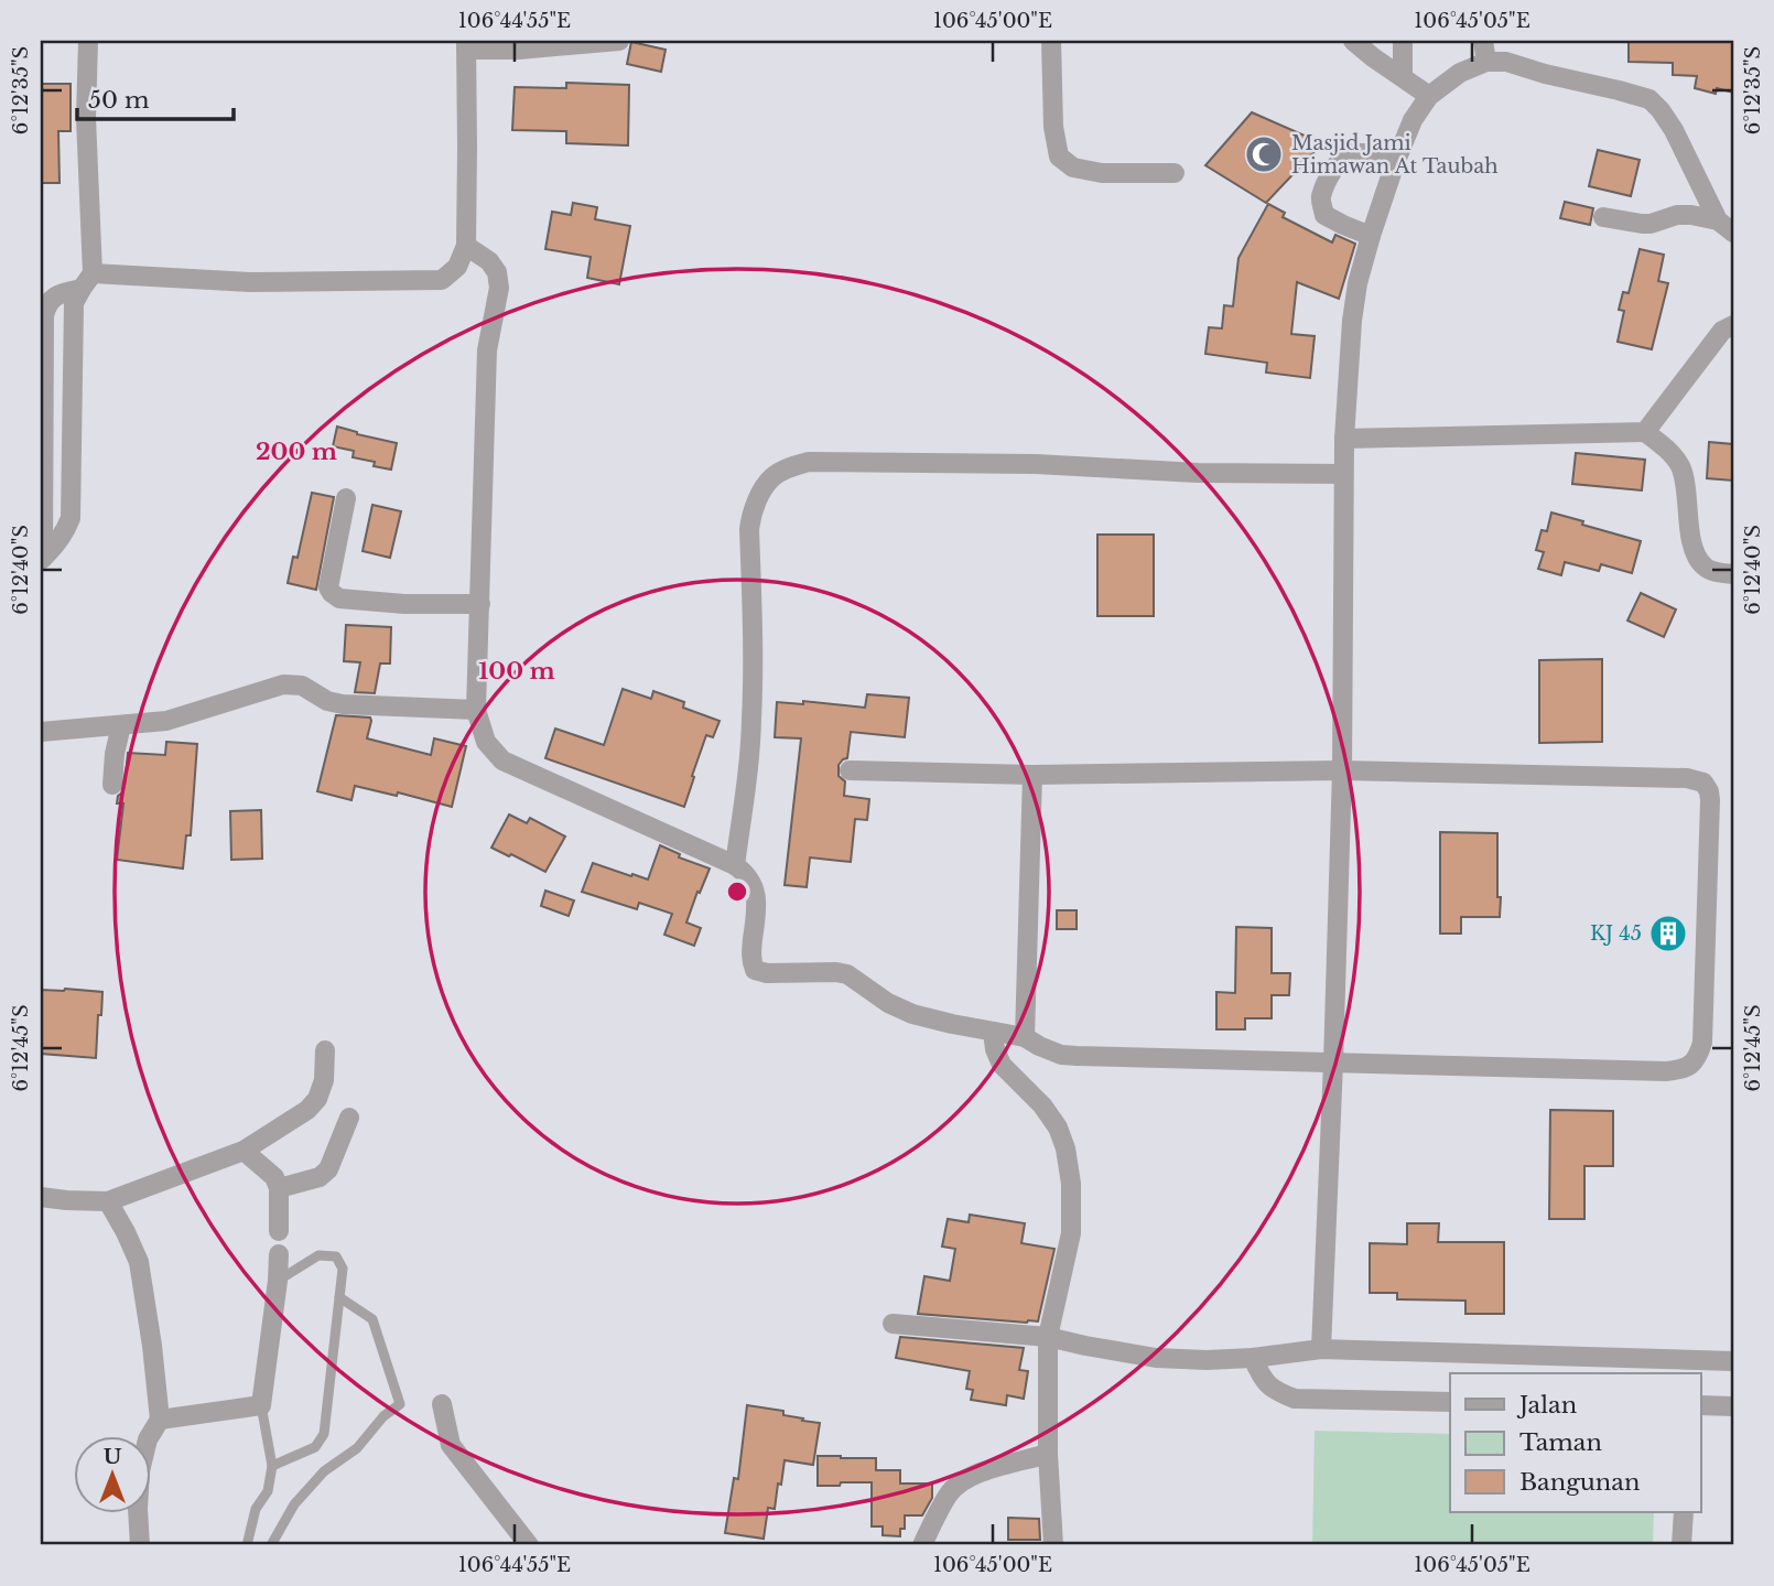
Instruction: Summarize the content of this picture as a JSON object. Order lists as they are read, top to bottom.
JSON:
{
  "places": {
    "mosque": ["Masjid Jami Himawan At Taubah"],
    "building": ["KJ 45"]
  },
  "legend": ["Jalan", "Taman", "Bangunan"],
  "scale_bar": "50 m",
  "north": "top",
  "coordinates": [
    "106°44'55\"E",
    "106°45'00\"E",
    "106°45'05\"E",
    "6°12'35\"S",
    "6°12'40\"S",
    "6°12'45\"S"
  ],
  "rings": ["200 m", "100 m"]
}
